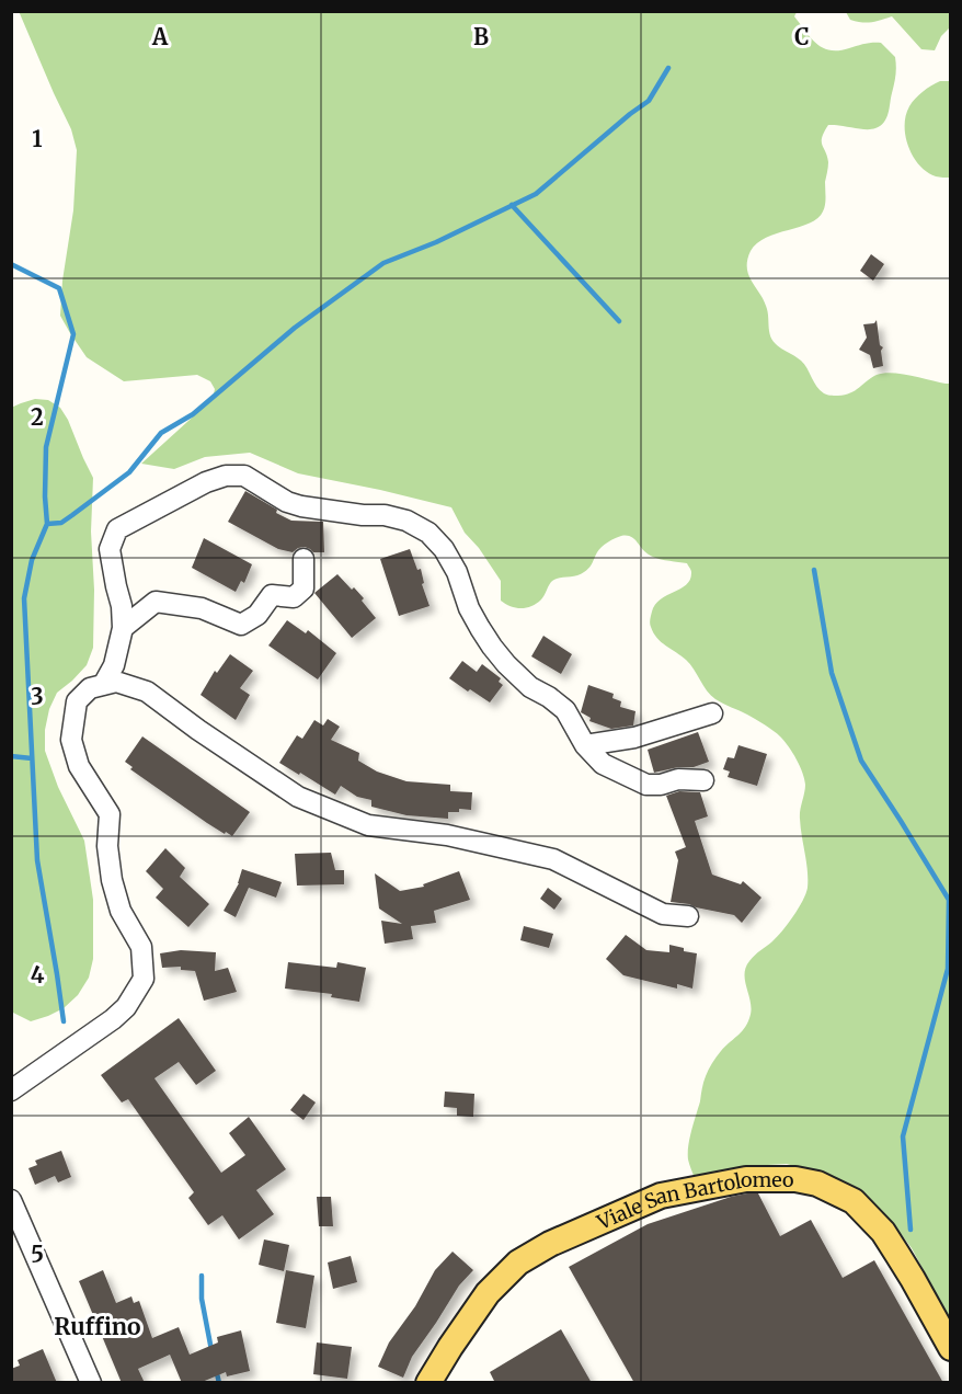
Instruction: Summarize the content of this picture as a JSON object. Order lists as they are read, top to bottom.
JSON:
{
  "streets": {
    "main road": ["Viale San Bartolomeo"]
  },
  "districts": ["Ruffino"],
  "grid": {
    "columns": ["A", "B", "C"],
    "rows": [
      "1",
      "2",
      "3",
      "4",
      "5"
    ]
  }
}
